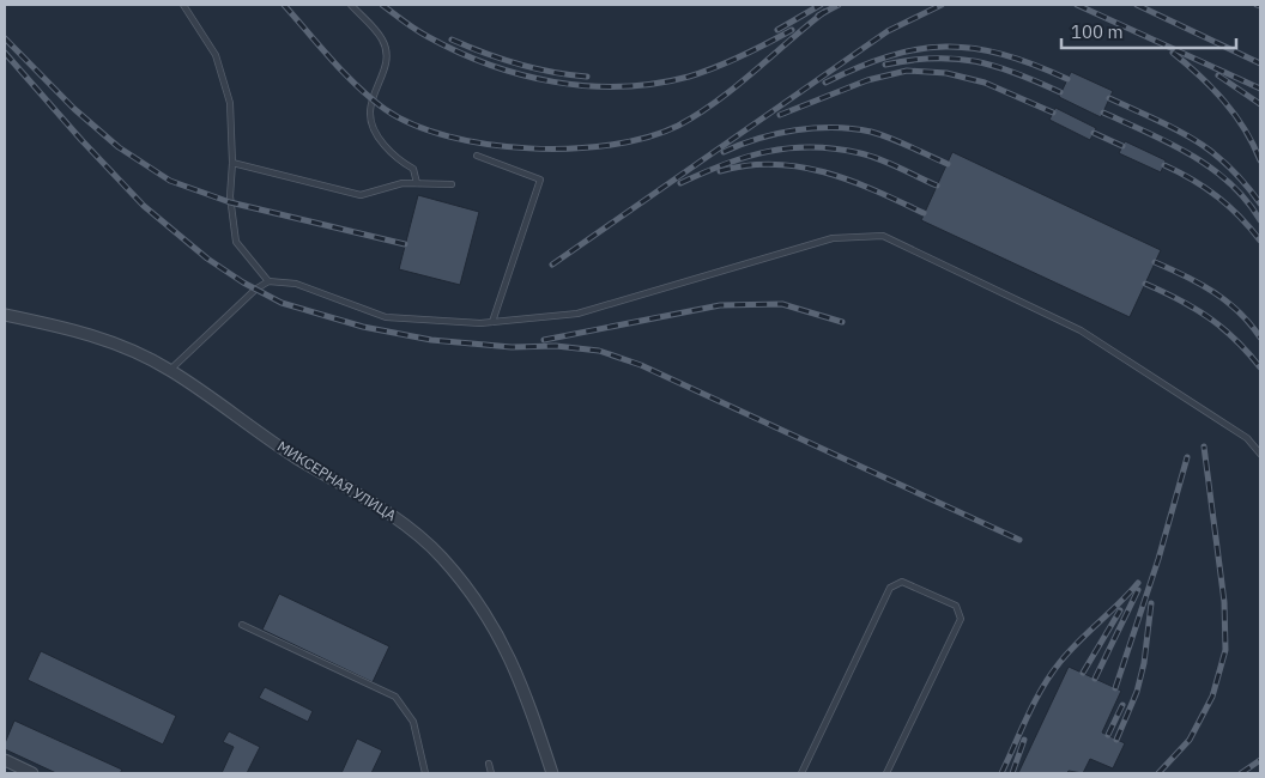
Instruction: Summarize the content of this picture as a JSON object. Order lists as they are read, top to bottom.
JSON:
{
  "streets": {
    "street": ["МИКСЕРНАЯ УЛИЦА"]
  },
  "scale_bar": "100 m"
}
